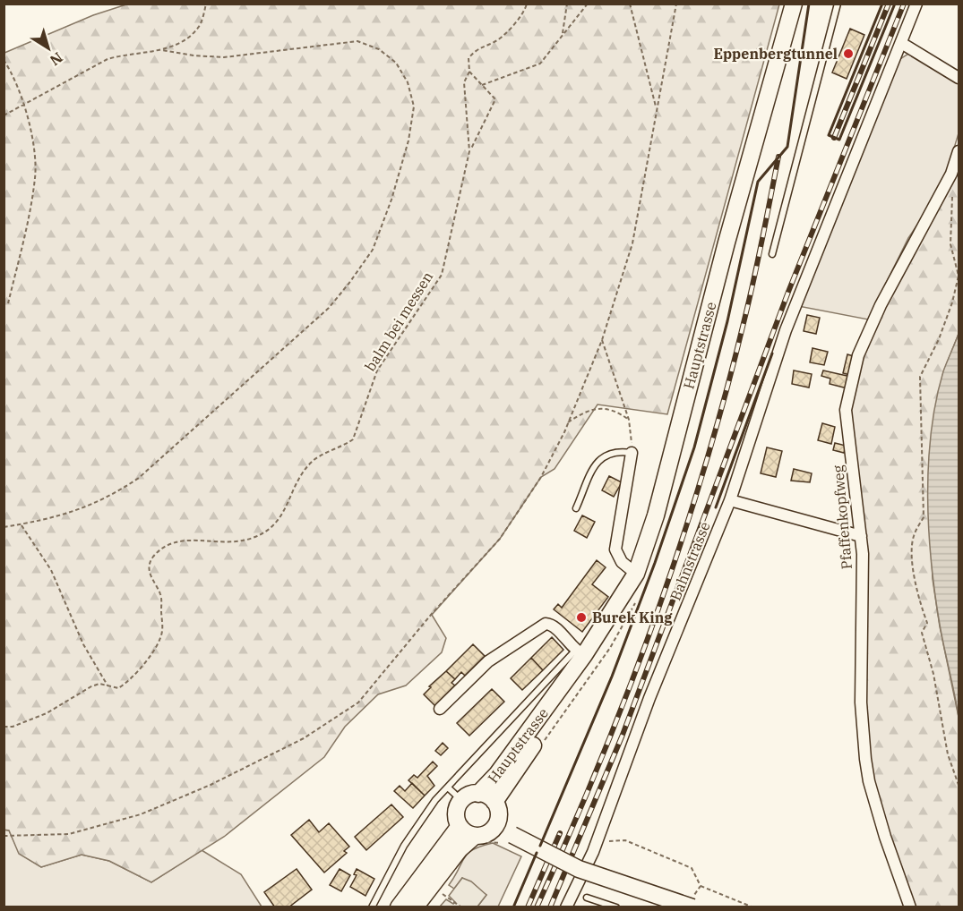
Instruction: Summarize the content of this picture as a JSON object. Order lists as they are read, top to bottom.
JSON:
{
  "streets": {
    "main road": ["Hauptstrasse"],
    "street": ["Pfaffenkopfweg", "Bahnstrasse"],
    "path": ["balm bei messen"]
  },
  "places": ["Eppenbergtunnel", "Burek King"],
  "north": "bottom right"
}
